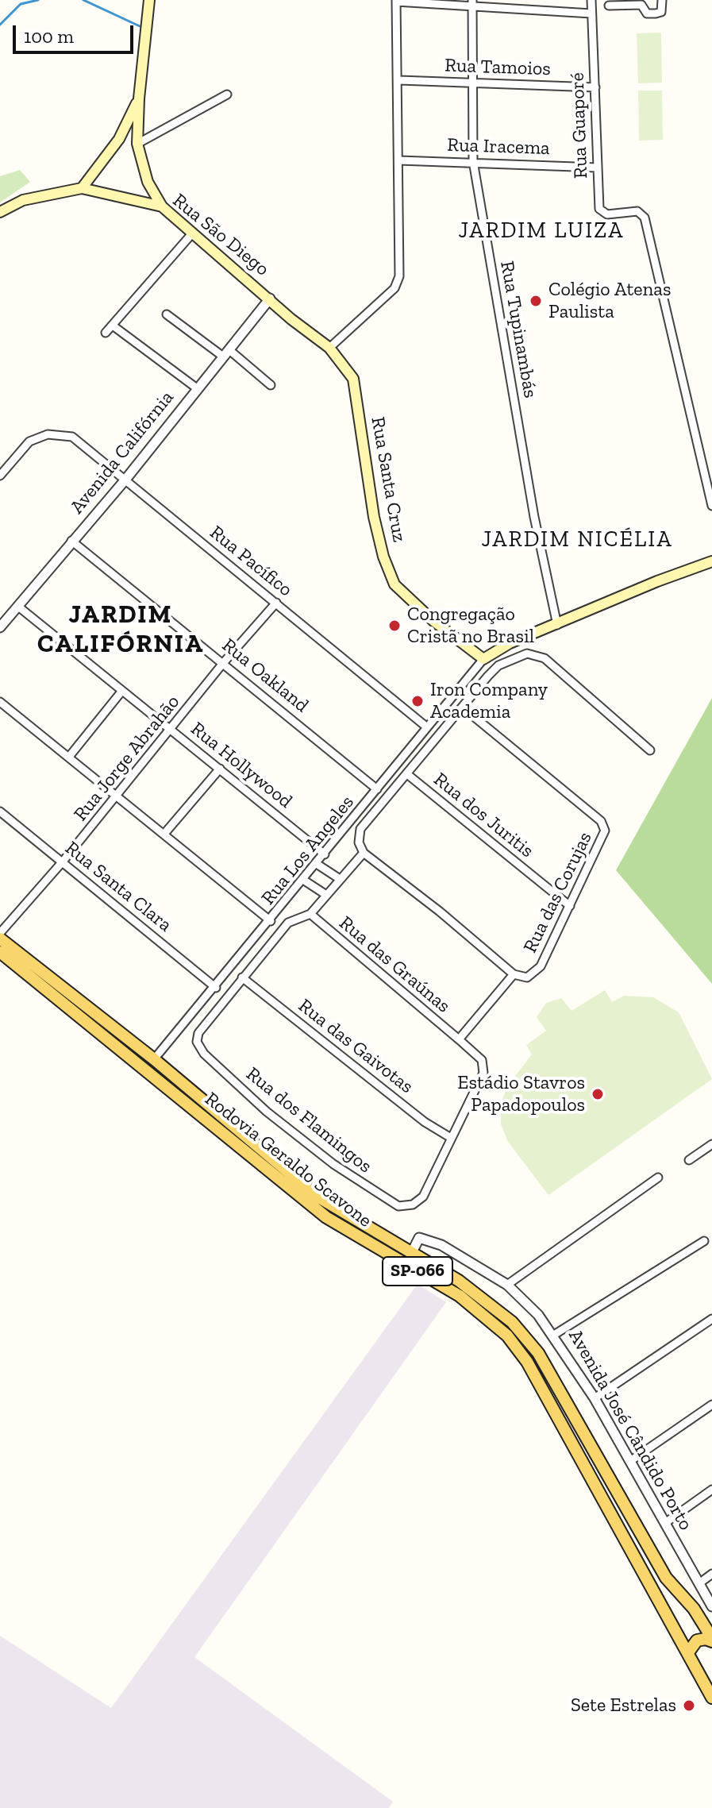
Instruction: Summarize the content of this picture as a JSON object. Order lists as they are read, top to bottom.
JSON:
{
  "streets": {
    "main road": [
      "Rua São Diego",
      "Rua Santa Cruz",
      "Rodovia Geraldo Scavone",
      "SP-066"
    ],
    "street": [
      "Rua Tamoios",
      "Rua Guaporé",
      "Rua Iracema",
      "Rua Tupinambás",
      "Avenida Califórnia",
      "Rua Pacífico",
      "Rua Oakland",
      "Rua Jorge Abrahão",
      "Rua Hollywood",
      "Rua dos Juritis",
      "Rua Los Angeles",
      "Rua Santa Clara",
      "Rua das Corujas",
      "Rua das Graúnas",
      "Rua das Gaivotas",
      "Rua dos Flamingos",
      "Avenida José Cândido Porto"
    ]
  },
  "crossings": [
    ["Rua Tamoios", "Rua Guaporé"],
    ["Rua Tamoios", "Rua Tupinambás"],
    ["Rua Guaporé", "Rua Iracema"],
    ["Rua Iracema", "Rua Tupinambás"],
    ["Rua São Diego", "Avenida Califórnia"],
    ["Avenida Califórnia", "Rua Pacífico"],
    ["Avenida Califórnia", "Rua Oakland"],
    ["Avenida Califórnia", "Rua Hollywood"],
    ["Rua Santa Cruz", "Rua Los Angeles"],
    ["Rua Pacífico", "Rua Jorge Abrahão"],
    ["Rua Pacífico", "Rua Los Angeles"],
    ["Rua Oakland", "Rua Jorge Abrahão"],
    ["Rua Oakland", "Rua Los Angeles"],
    ["Rua Jorge Abrahão", "Rua Hollywood"],
    ["Rua Jorge Abrahão", "Rua Santa Clara"],
    ["Rua Hollywood", "Rua Los Angeles"],
    ["Rua dos Juritis", "Rua das Corujas"],
    ["Rua Los Angeles", "Rua Santa Clara"],
    ["Rua Los Angeles", "Rodovia Geraldo Scavone"],
    ["Rua das Corujas", "Rua das Graúnas"],
    ["Rua das Gaivotas", "Rua dos Flamingos"],
    ["Rodovia Geraldo Scavone", "Avenida José Cândido Porto"]
  ],
  "districts": ["JARDIM LUIZA", "JARDIM NICÉLIA", "JARDIM CALIFÓRNIA"],
  "places": [
    "Colégio Atenas Paulista",
    "Congregação Cristã no Brasil",
    "Iron Company Academia",
    "Estádio Stavros Papadopoulos",
    "Sete Estrelas"
  ],
  "scale_bar": "100 m"
}
